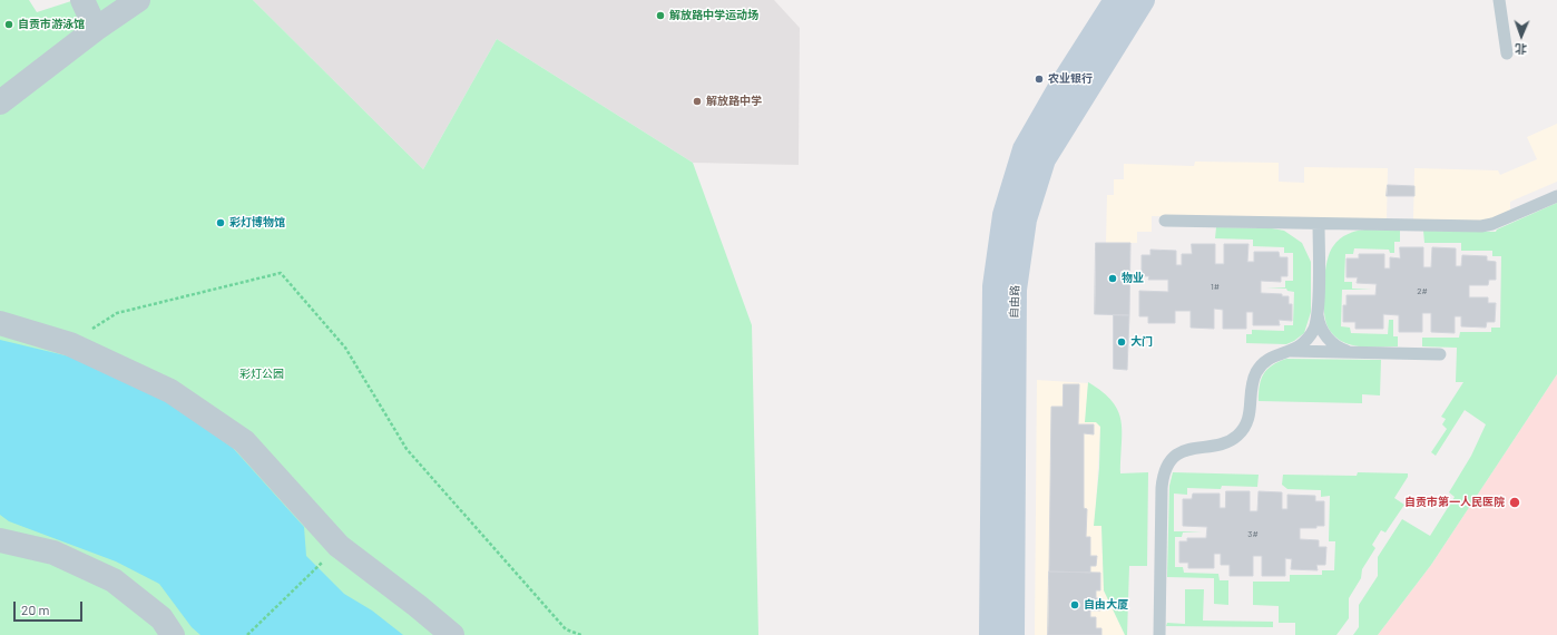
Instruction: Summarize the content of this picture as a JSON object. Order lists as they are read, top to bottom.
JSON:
{
  "streets": {
    "main road": ["自由路"]
  },
  "parks": ["彩灯公园"],
  "places": [
    "解放路中学运动场",
    "自贡市游泳馆",
    "农业银行",
    "解放路中学",
    "彩灯博物馆",
    "物业",
    "大门",
    "自贡市第一人民医院",
    "自由大厦"
  ],
  "house_numbers": ["1#", "2#", "3#"],
  "scale_bar": "20 m",
  "north": "bottom"
}
